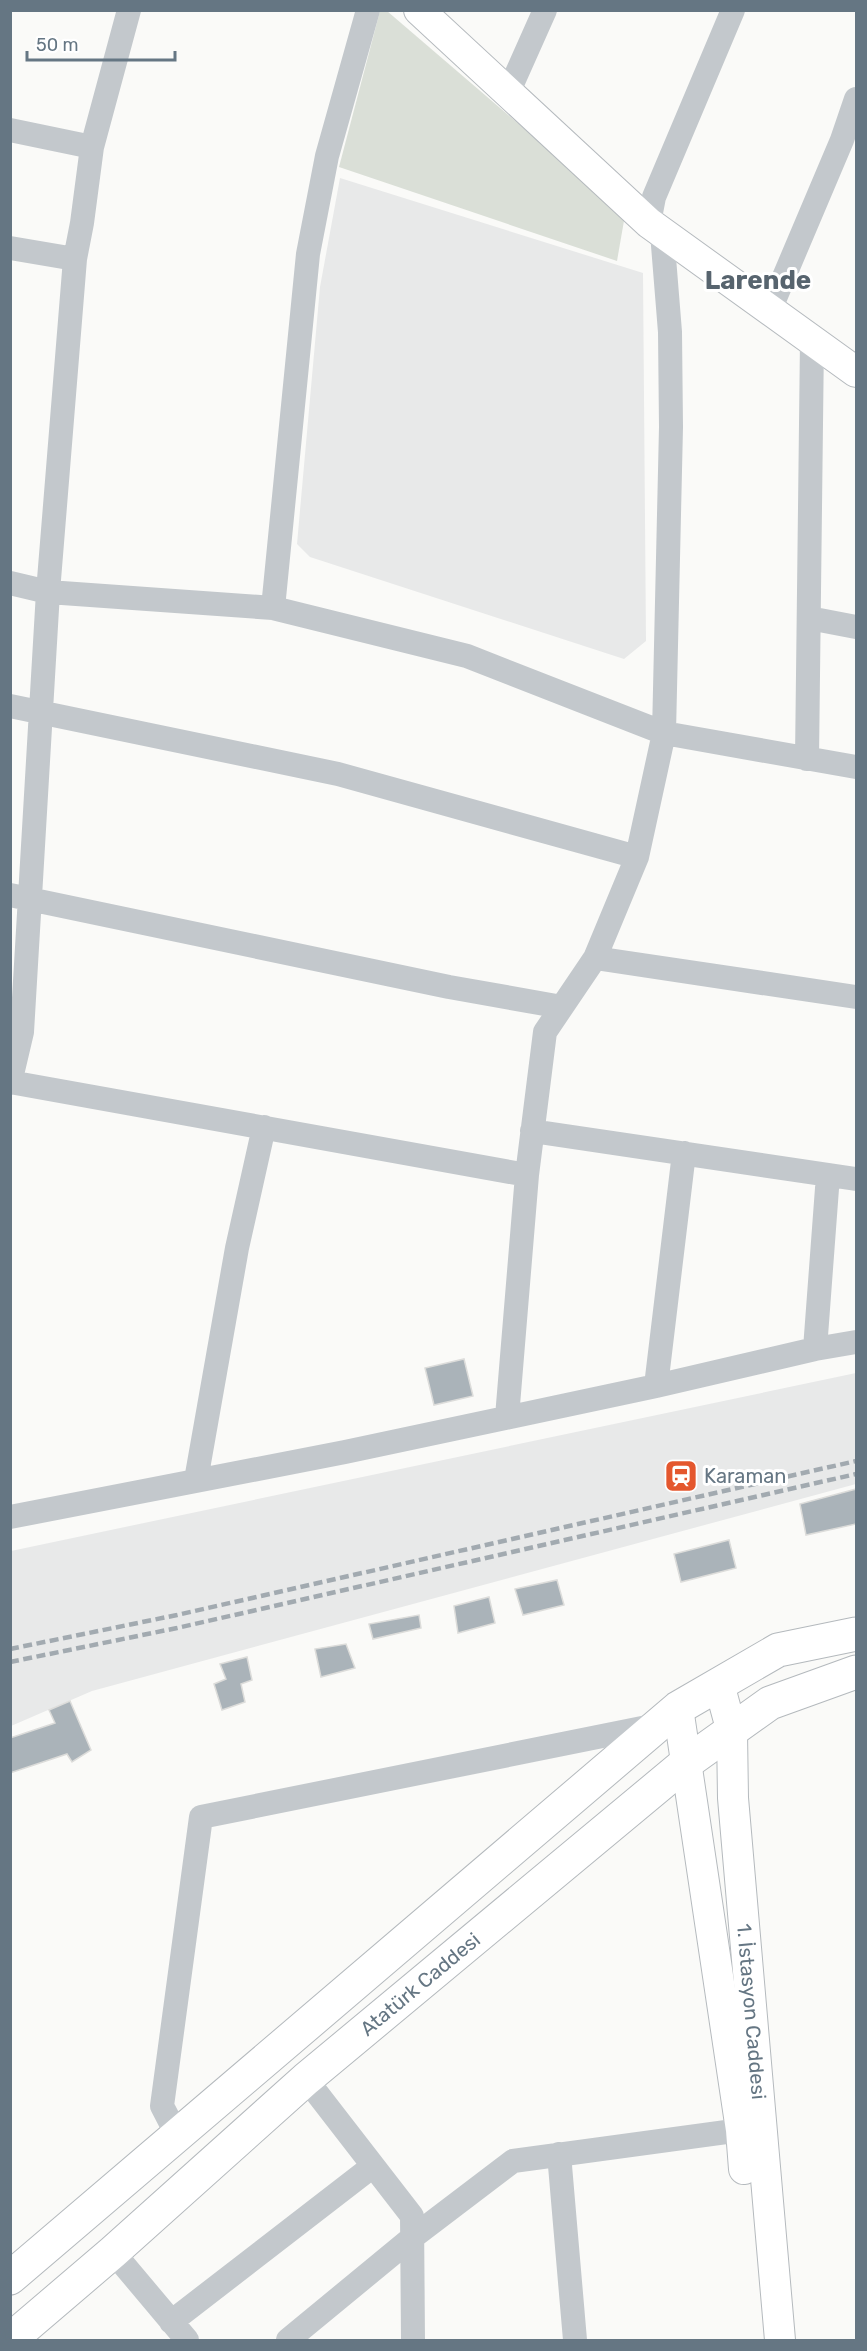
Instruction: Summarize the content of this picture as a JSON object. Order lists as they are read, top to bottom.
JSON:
{
  "streets": {
    "highway": ["Atatürk Caddesi"],
    "main road": ["1. İstasyon Caddesi"]
  },
  "crossings": [
    ["Atatürk Caddesi", "1. İstasyon Caddesi"]
  ],
  "districts": ["Larende"],
  "places": {
    "station": ["Karaman"]
  },
  "scale_bar": "50 m"
}
